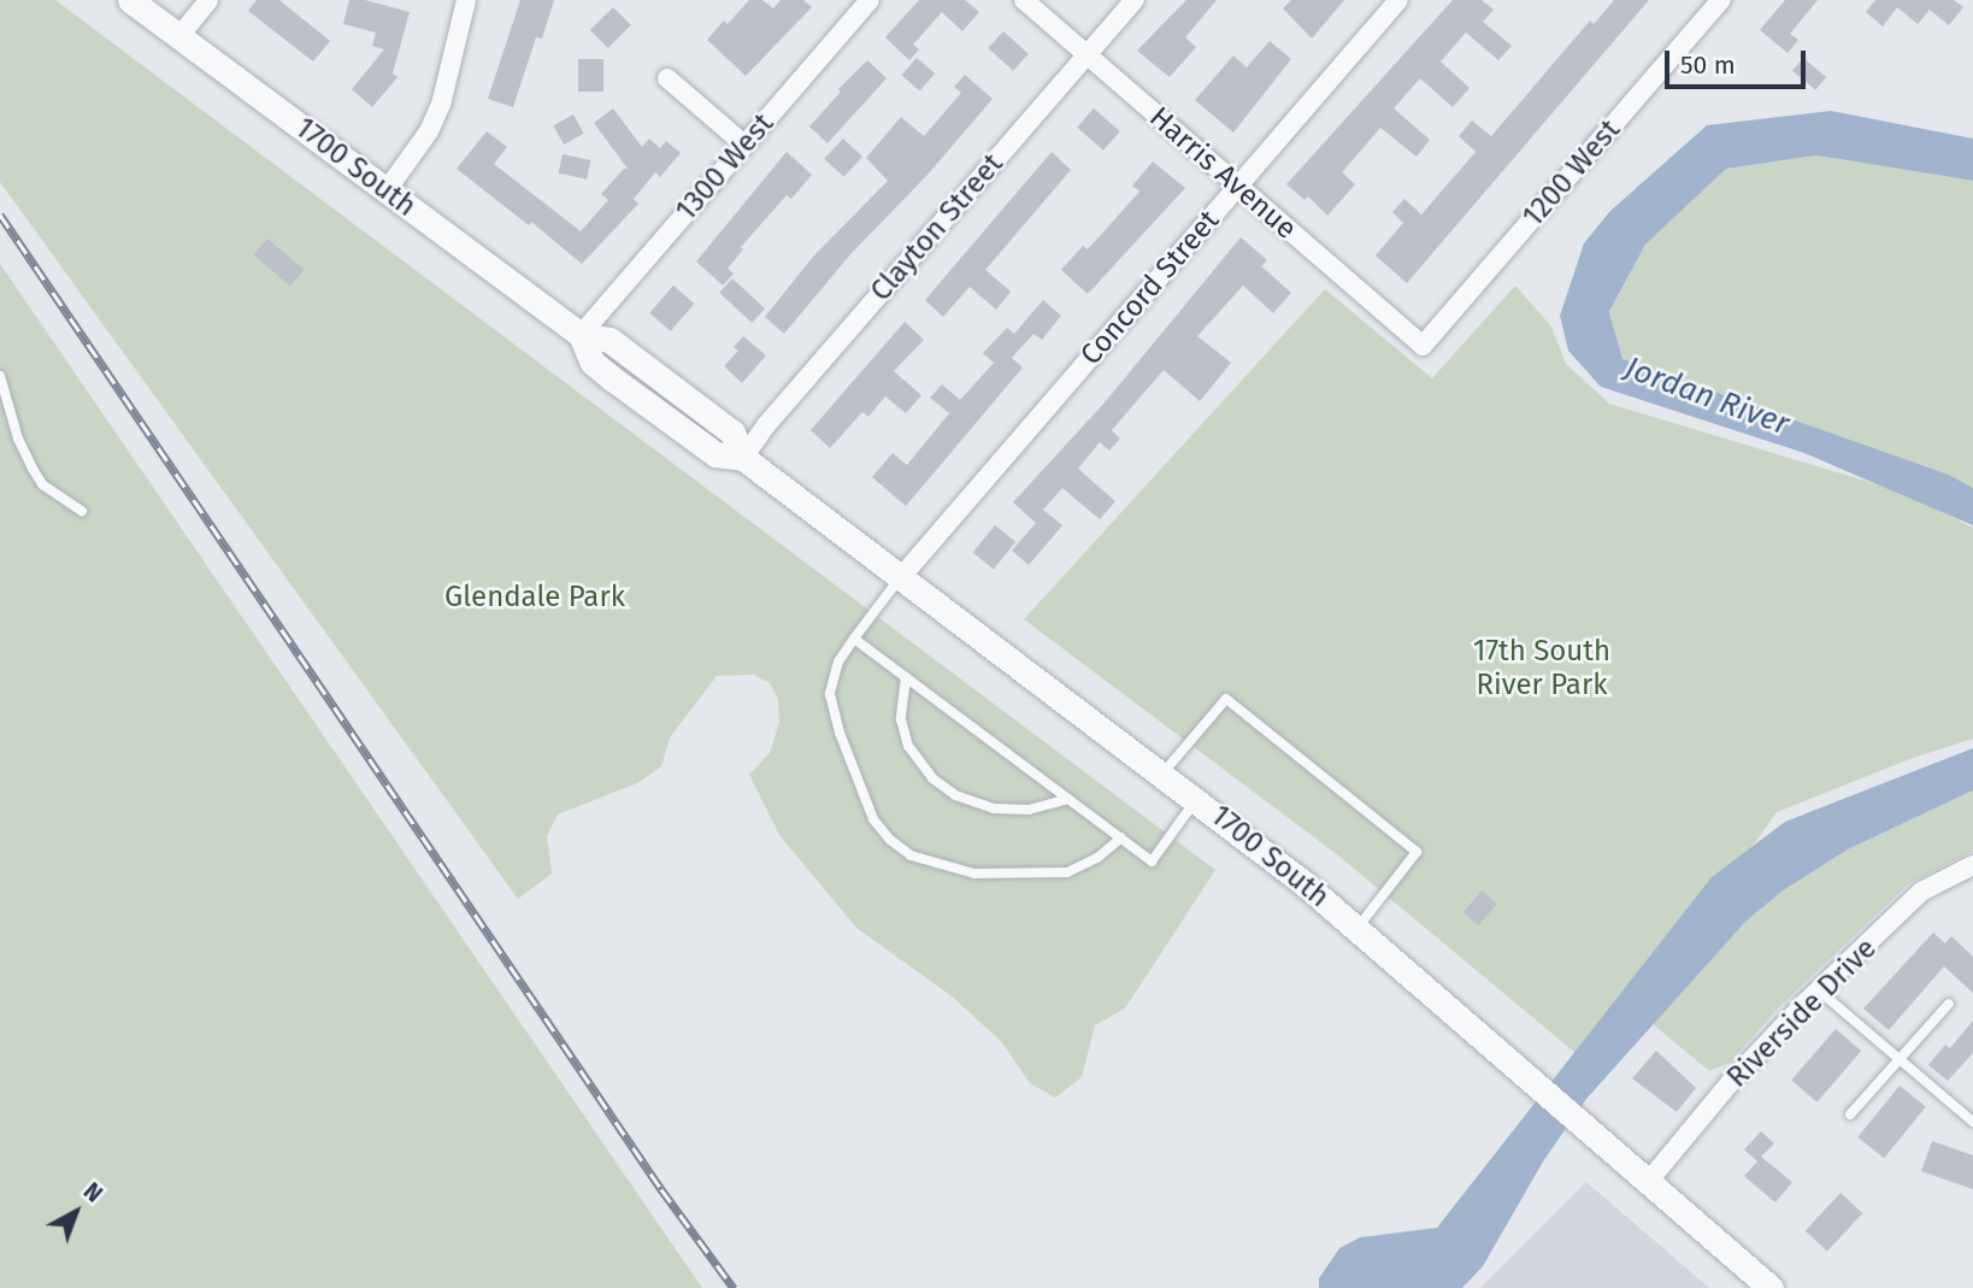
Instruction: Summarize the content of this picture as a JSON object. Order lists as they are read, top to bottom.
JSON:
{
  "streets": {
    "street": [
      "1700 South",
      "1300 West",
      "Harris Avenue",
      "1200 West",
      "Clayton Street",
      "Concord Street",
      "Riverside Drive"
    ]
  },
  "crossings": [
    ["1700 South", "1300 West"],
    ["1700 South", "Clayton Street"],
    ["1700 South", "Concord Street"],
    ["1700 South", "Riverside Drive"],
    ["Harris Avenue", "1200 West"],
    ["Harris Avenue", "Clayton Street"],
    ["Harris Avenue", "Concord Street"]
  ],
  "water": ["Jordan River"],
  "parks": ["Glendale Park", "17th South River Park"],
  "scale_bar": "50 m",
  "north": "top right"
}
